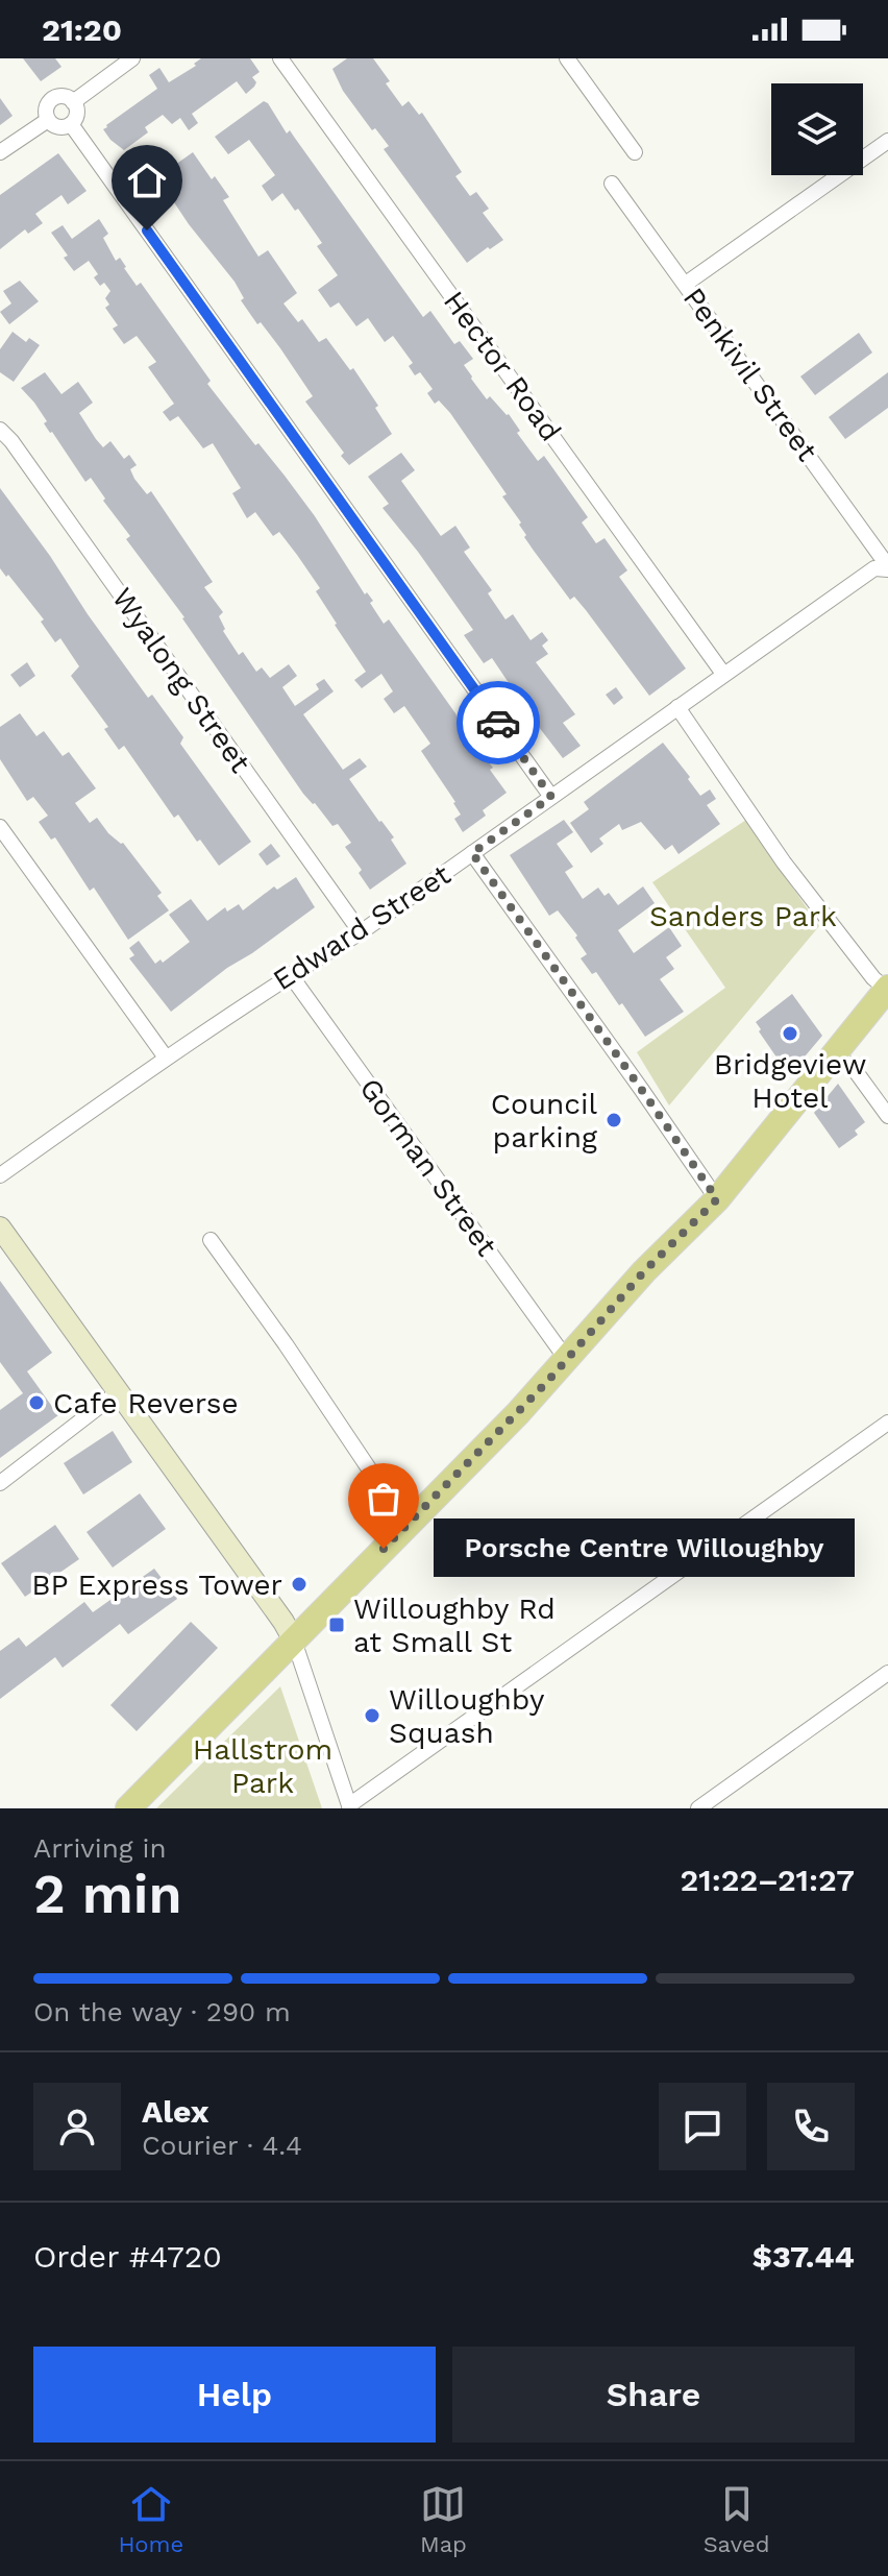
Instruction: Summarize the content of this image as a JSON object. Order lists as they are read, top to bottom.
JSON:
{
  "streets": {
    "street": [
      "Hector Road",
      "Penkivil Street",
      "Wyalong Street",
      "Edward Street",
      "Gorman Street"
    ]
  },
  "crossings": [
    ["Hector Road", "Edward Street"],
    ["Penkivil Street", "Edward Street"],
    ["Wyalong Street", "Edward Street"],
    ["Edward Street", "Gorman Street"]
  ],
  "parks": ["Sanders Park", "Hallstrom Park"],
  "places": {
    "other": [
      "Bridgeview Hotel",
      "Council parking",
      "Cafe Reverse",
      "Porsche Centre Willoughby",
      "BP Express Tower",
      "Willoughby Squash"
    ],
    "transit": ["Willoughby Rd at Small St"]
  },
  "page": {
    "status": "21:20",
    "bubble": "Porsche Centre Willoughby",
    "heading": ["2 min", "Arriving in", "21:22–21:27"],
    "panel": [
      "Alex",
      "Courier · 4.4",
      "Order #4720",
      "$37.44"
    ],
    "bar": "On the way · 290 m",
    "buttons": ["Help", "Share"],
    "tabs": ["Home", "Map", "Saved"]
  }
}
